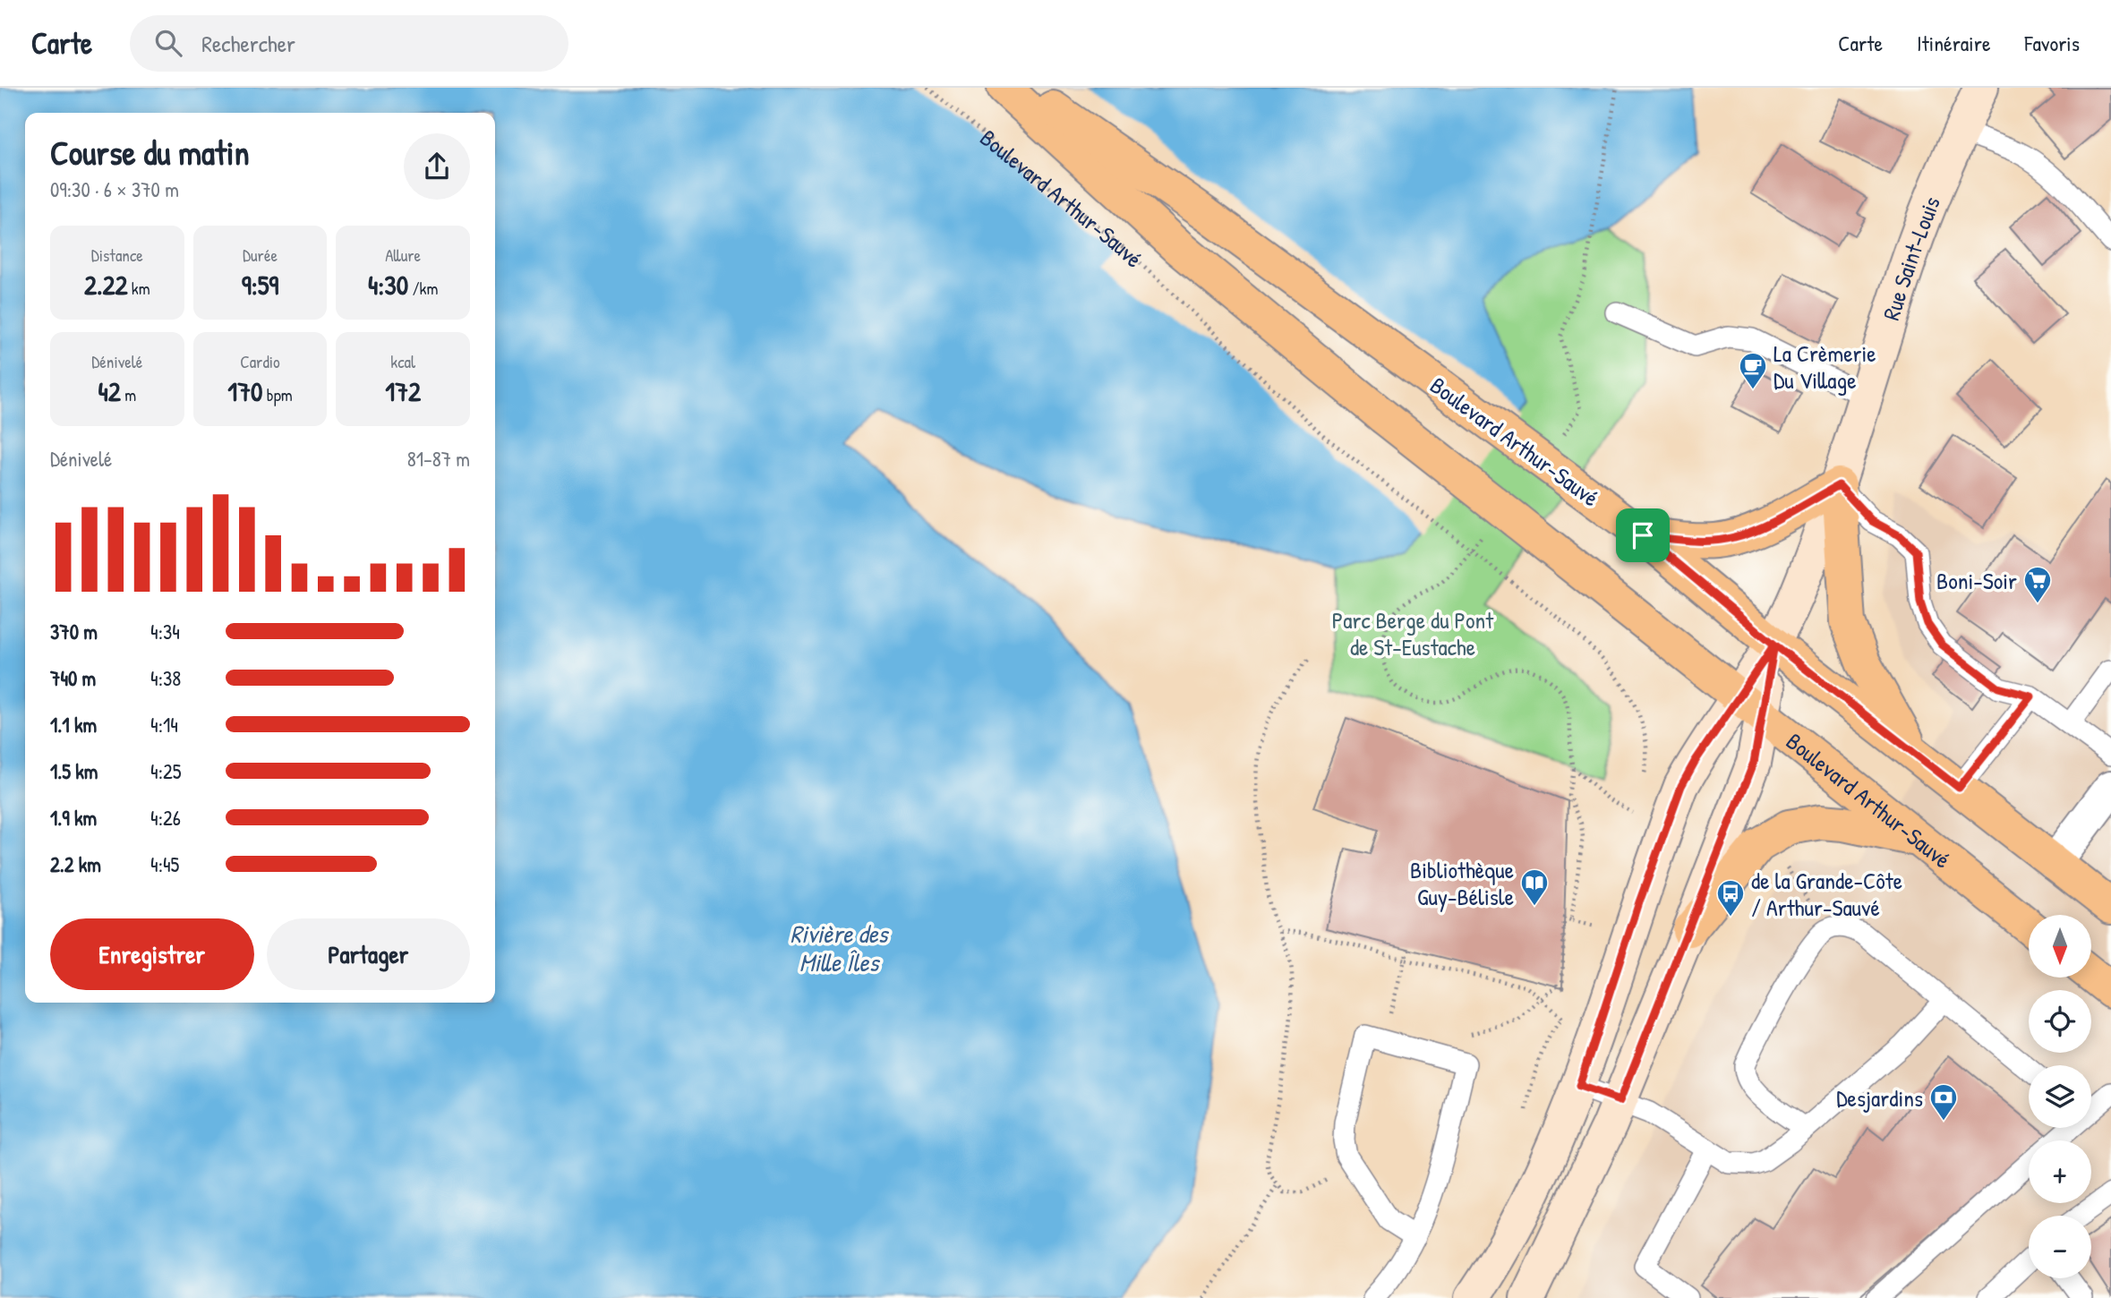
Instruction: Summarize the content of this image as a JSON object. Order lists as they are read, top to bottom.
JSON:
{
  "streets": {
    "main road": ["Boulevard Arthur-Sauvé", "Rue Saint-Louis"]
  },
  "crossings": [
    ["Boulevard Arthur-Sauvé", "Rue Saint-Louis"]
  ],
  "water": ["Rivière des Mille Îles"],
  "parks": ["Parc Berge du Pont de St-Eustache"],
  "places": {
    "cafe": ["La Crèmerie Du Village"],
    "supermarket": ["Boni-Soir"],
    "library": ["Bibliothèque Guy-Bélisle"],
    "bus stop": ["de la Grande-Côte / Arthur-Sauvé"],
    "bank": ["Desjardins"]
  },
  "north": "bottom",
  "page": {
    "header": "Carte",
    "search": "Rechercher",
    "nav": ["Carte", "Itinéraire", "Favoris"],
    "heading": ["Course du matin", "09:30 · 6 × 370 m"],
    "stats": [
      ["Distance", "2.22 km"],
      ["Durée", "9:59"],
      ["Allure", "4:30 /km"],
      ["Dénivelé", "42 m"],
      ["Cardio", "170 bpm"],
      ["kcal", "172"]
    ],
    "chart": ["Dénivelé", "81–87 m"],
    "list": [
      {
        "name": "370 m",
        "note": "4:34"
      },
      {
        "name": "740 m",
        "note": "4:38"
      },
      {
        "name": "1.1 km",
        "note": "4:14"
      },
      {
        "name": "1.5 km",
        "note": "4:25"
      },
      {
        "name": "1.9 km",
        "note": "4:26"
      },
      {
        "name": "2.2 km",
        "note": "4:45"
      }
    ],
    "buttons": ["Enregistrer", "Partager"],
    "map_buttons": ["+", "−"]
  }
}
